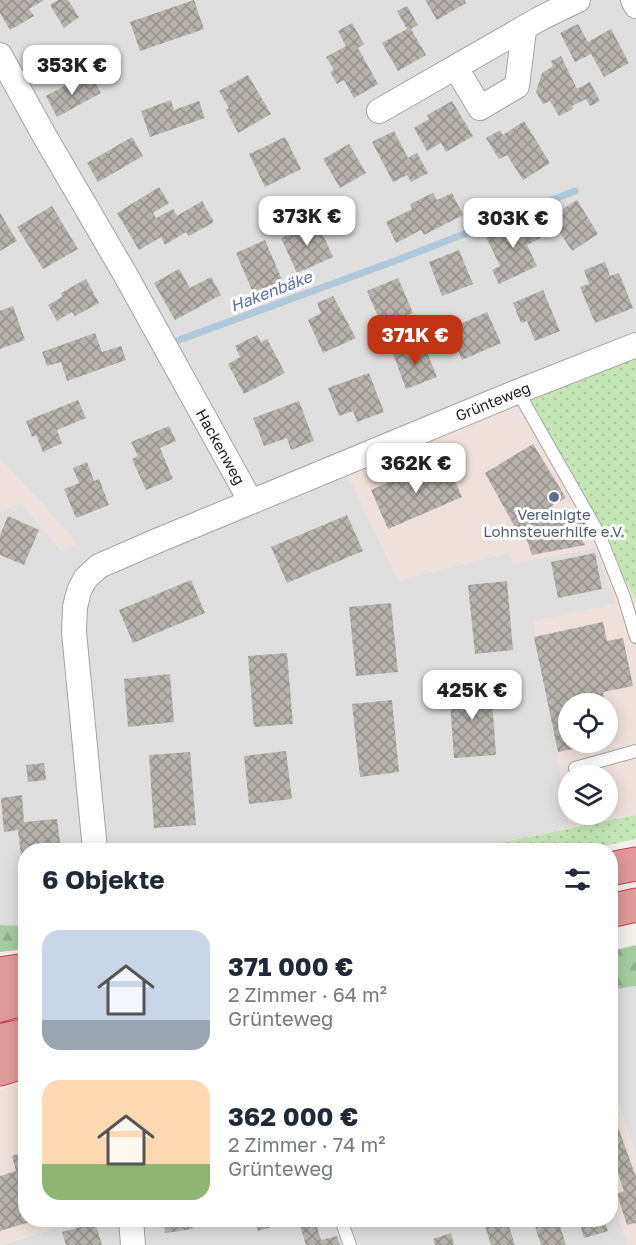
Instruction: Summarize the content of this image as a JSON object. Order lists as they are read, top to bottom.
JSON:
{
  "streets": {
    "street": ["Grünteweg", "Hackenweg"]
  },
  "crossings": [
    ["Grünteweg", "Hackenweg"]
  ],
  "water": ["Hakenbäke"],
  "places": ["Vereinigte Lohnsteuerhilfe e.V."],
  "page": {
    "price": [
      "353K €",
      "373K €",
      "303K €",
      "371K €",
      "362K €",
      "425K €"
    ],
    "heading": "6 Objekte",
    "list": [
      {
        "name": "371 000 €",
        "note": "2 Zimmer · 64 m² · Grünteweg"
      },
      {
        "name": "362 000 €",
        "note": "2 Zimmer · 74 m² · Grünteweg"
      }
    ]
  }
}
